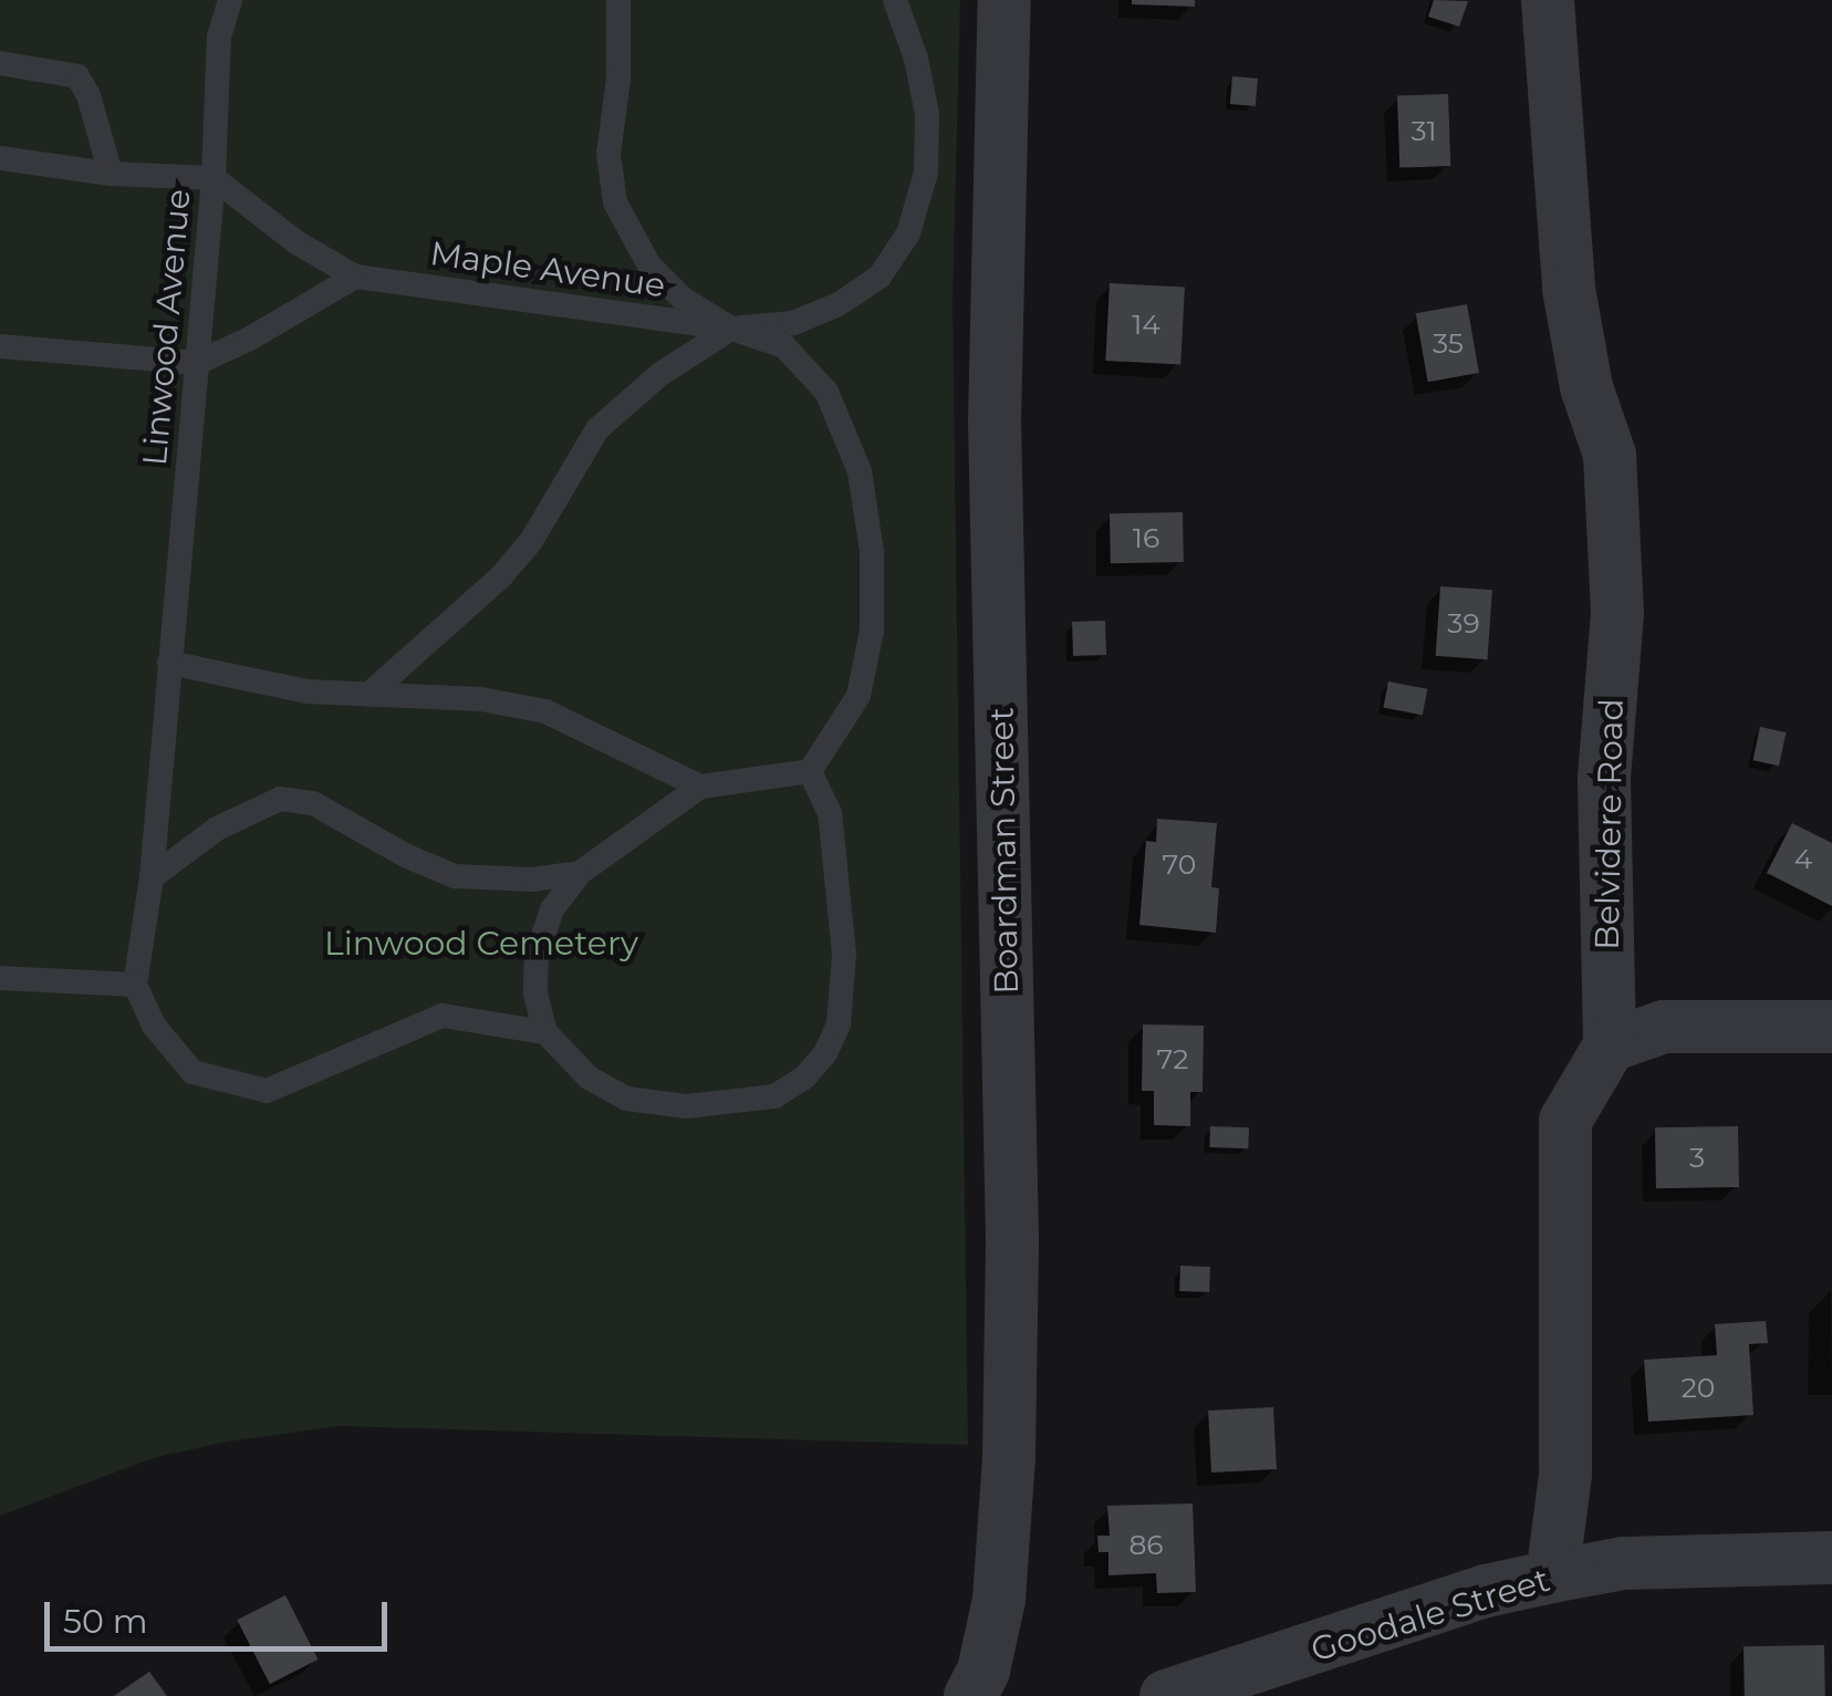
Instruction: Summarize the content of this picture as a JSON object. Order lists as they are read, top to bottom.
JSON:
{
  "streets": {
    "street": ["Belvidere Road", "Boardman Street", "Goodale Street"],
    "lane": ["Maple Avenue", "Linwood Avenue"]
  },
  "crossings": [
    ["Maple Avenue", "Linwood Avenue"]
  ],
  "parks": ["Linwood Cemetery"],
  "house_numbers": [
    "31",
    "14",
    "35",
    "16",
    "39",
    "4",
    "70",
    "72",
    "3",
    "20",
    "86"
  ],
  "scale_bar": "50 m"
}
